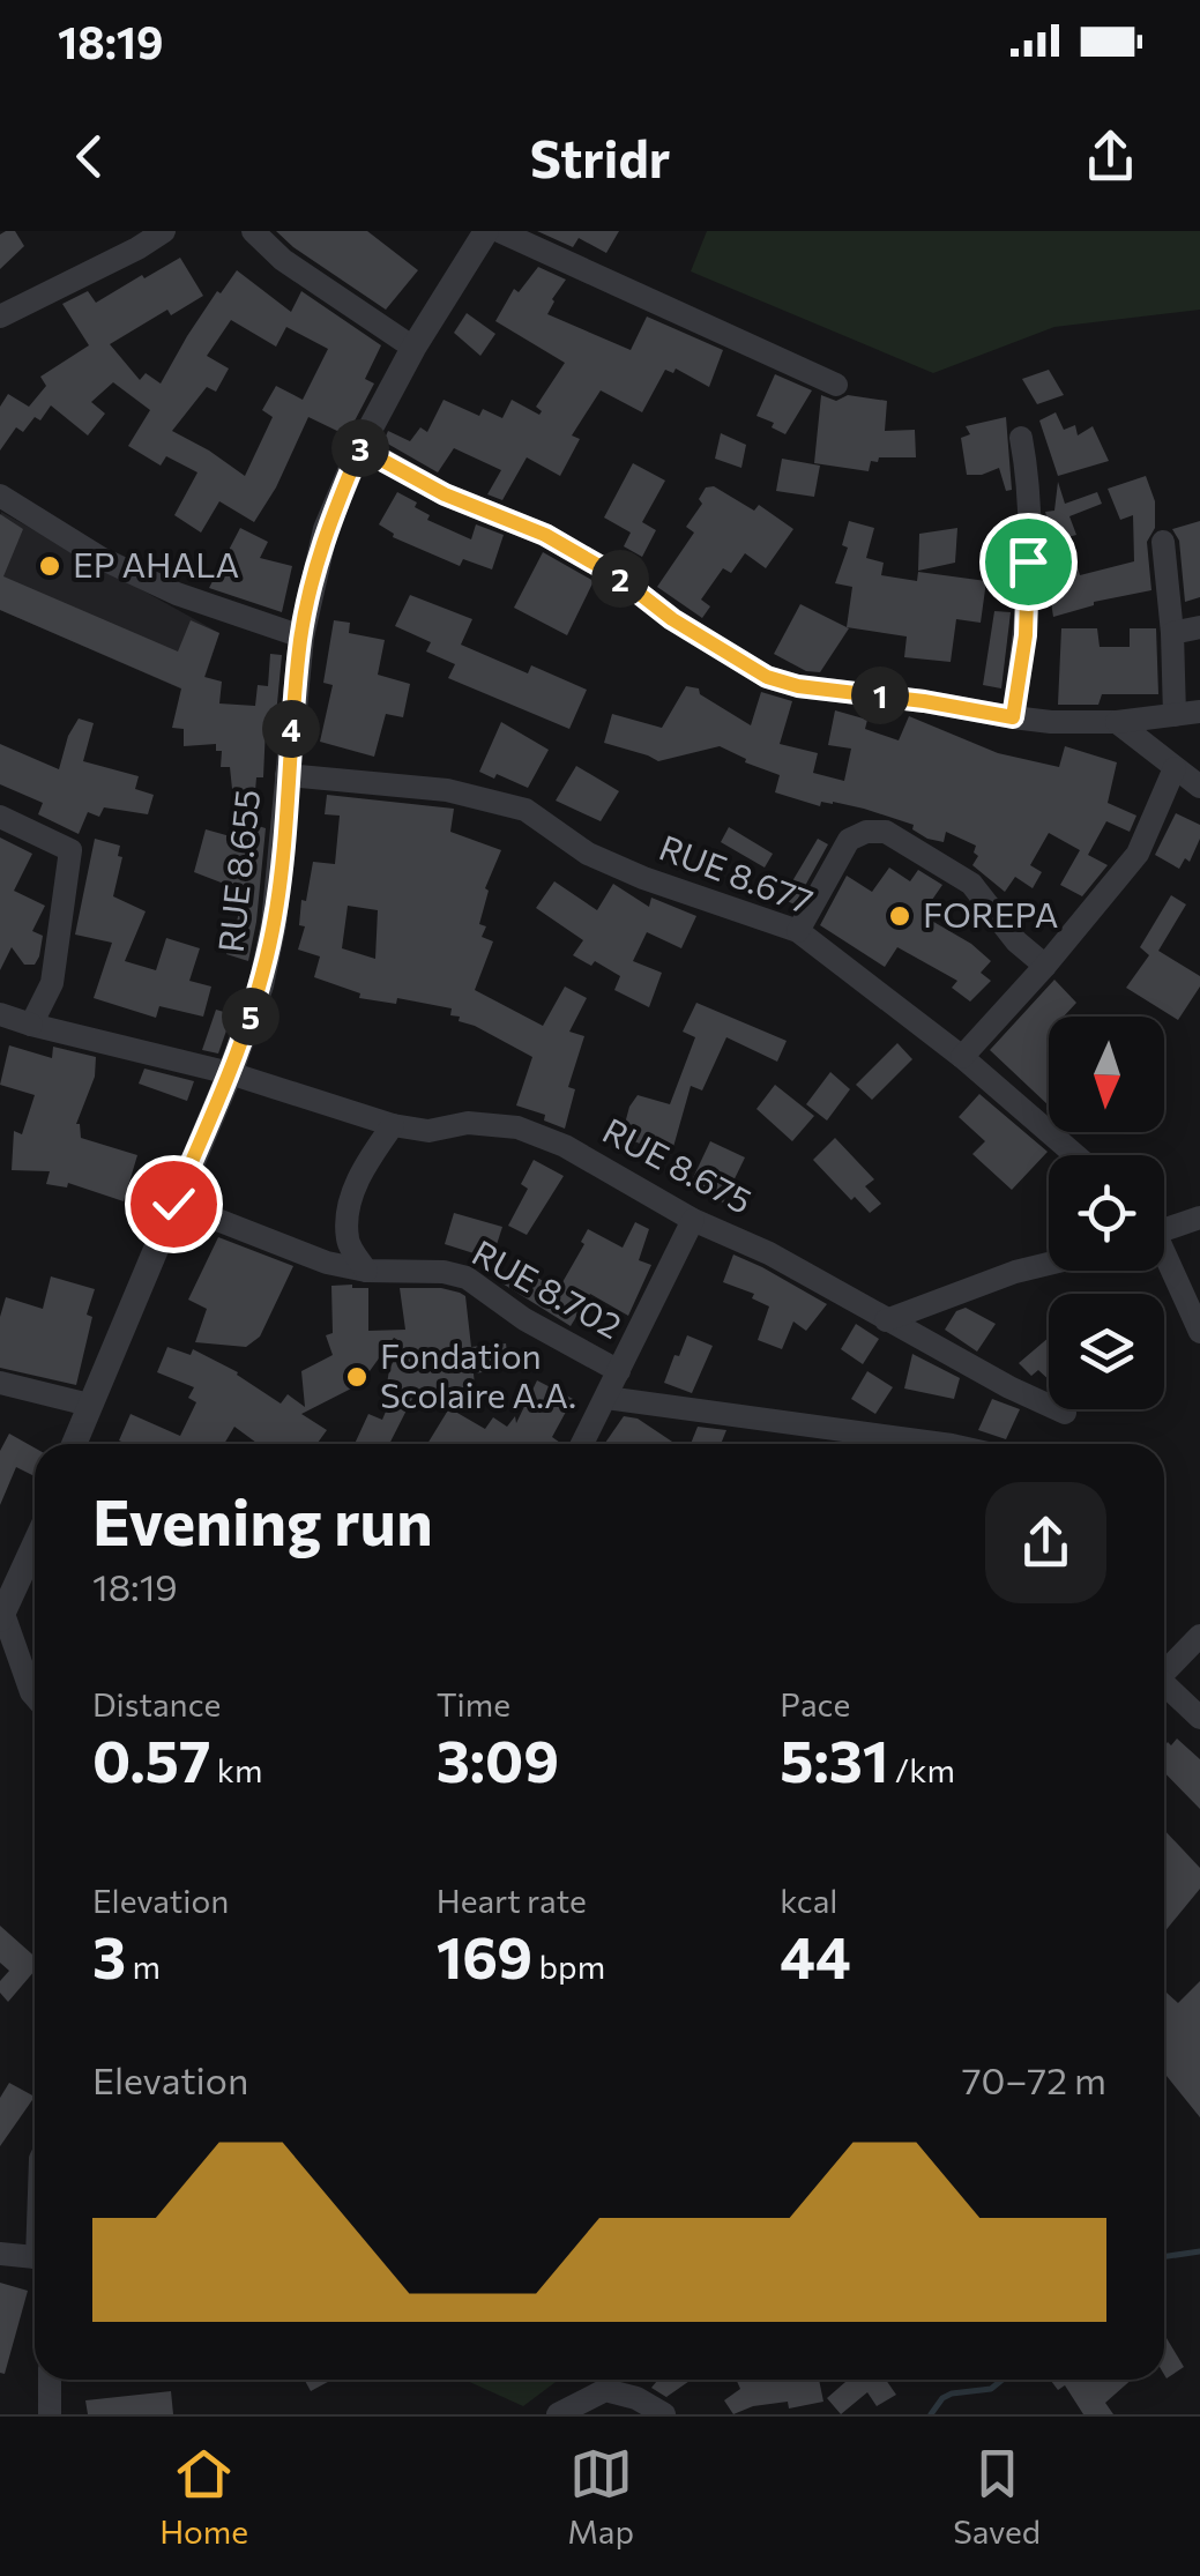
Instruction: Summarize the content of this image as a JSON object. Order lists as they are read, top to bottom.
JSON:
{
  "streets": {
    "street": [
      "RUE 8.655",
      "RUE 8.677",
      "RUE 8.675",
      "RUE 8.702"
    ]
  },
  "crossings": [
    ["RUE 8.655", "RUE 8.677"],
    ["RUE 8.655", "RUE 8.675"],
    ["RUE 8.655", "RUE 8.702"]
  ],
  "places": ["EP AHALA", "FOREPA", "Fondation Scolaire A.A."],
  "north": "bottom",
  "page": {
    "status": "18:19",
    "header": "Stridr",
    "pins": [
      "3",
      "2",
      "1",
      "4",
      "5"
    ],
    "heading": ["Evening run", "18:19"],
    "stats": [
      ["Distance", "0.57 km"],
      ["Time", "3:09"],
      ["Pace", "5:31 /km"],
      ["Elevation", "3 m"],
      ["Heart rate", "169 bpm"],
      ["kcal", "44"]
    ],
    "chart": ["Elevation", "70–72 m"],
    "tabs": ["Home", "Map", "Saved"]
  }
}
